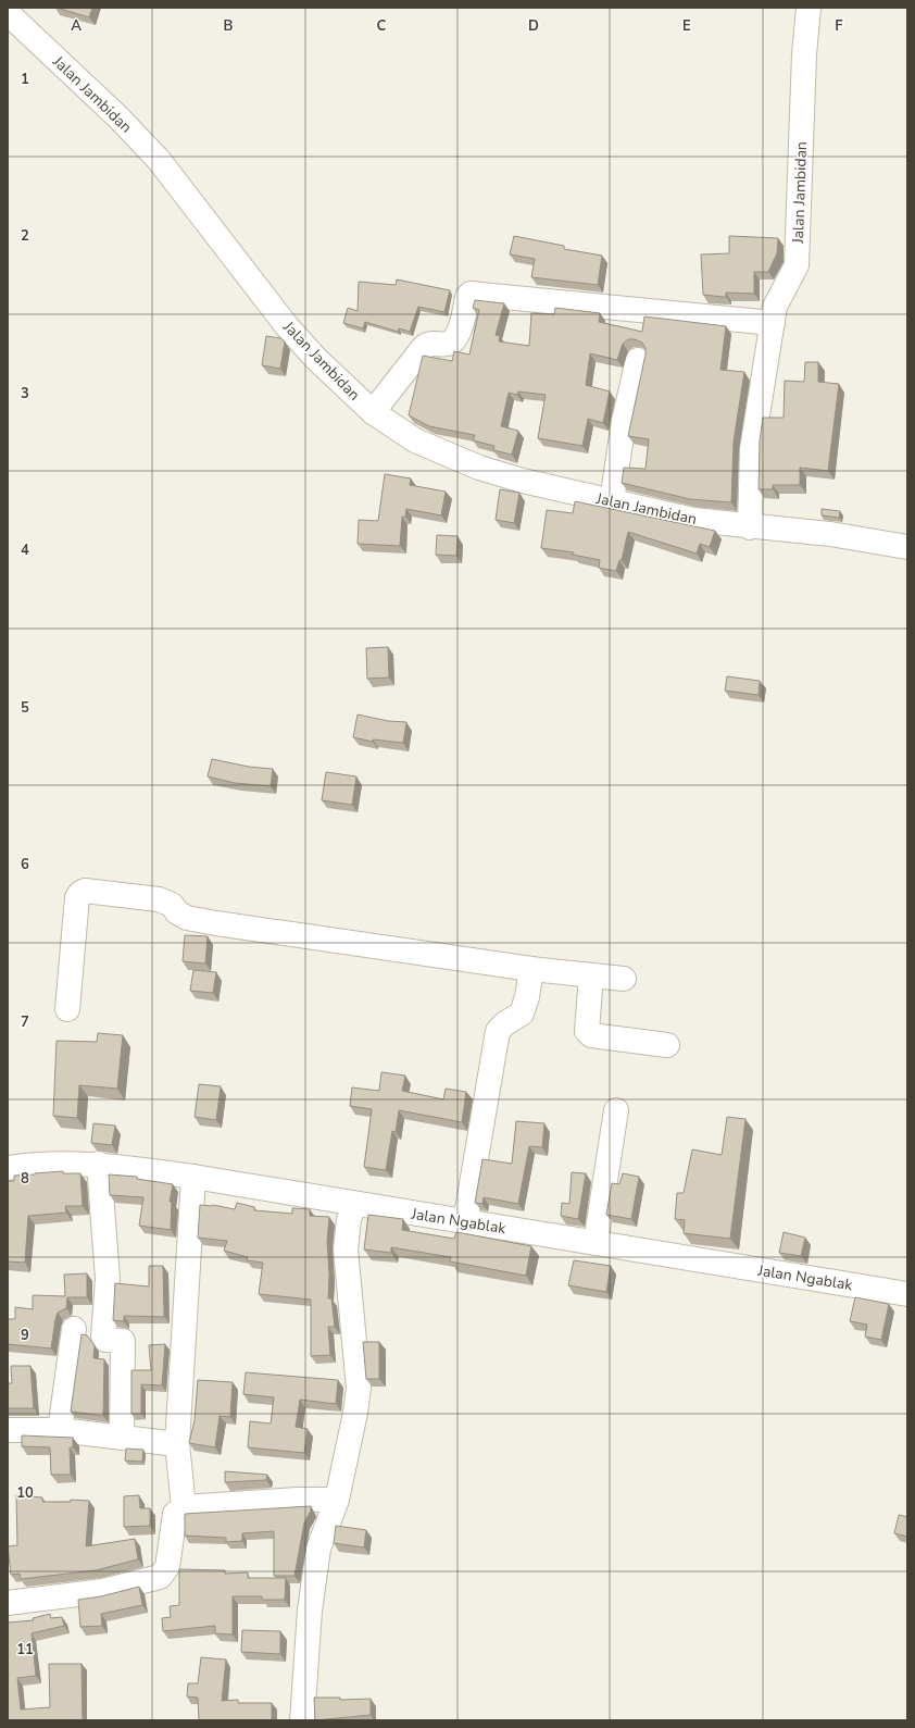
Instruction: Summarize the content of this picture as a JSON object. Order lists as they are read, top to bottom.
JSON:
{
  "streets": {
    "street": ["Jalan Jambidan", "Jalan Ngablak"]
  },
  "grid": {
    "columns": [
      "A",
      "B",
      "C",
      "D",
      "E",
      "F"
    ],
    "rows": [
      "1",
      "2",
      "3",
      "4",
      "5",
      "6",
      "7",
      "8",
      "9",
      "10",
      "11"
    ]
  }
}
